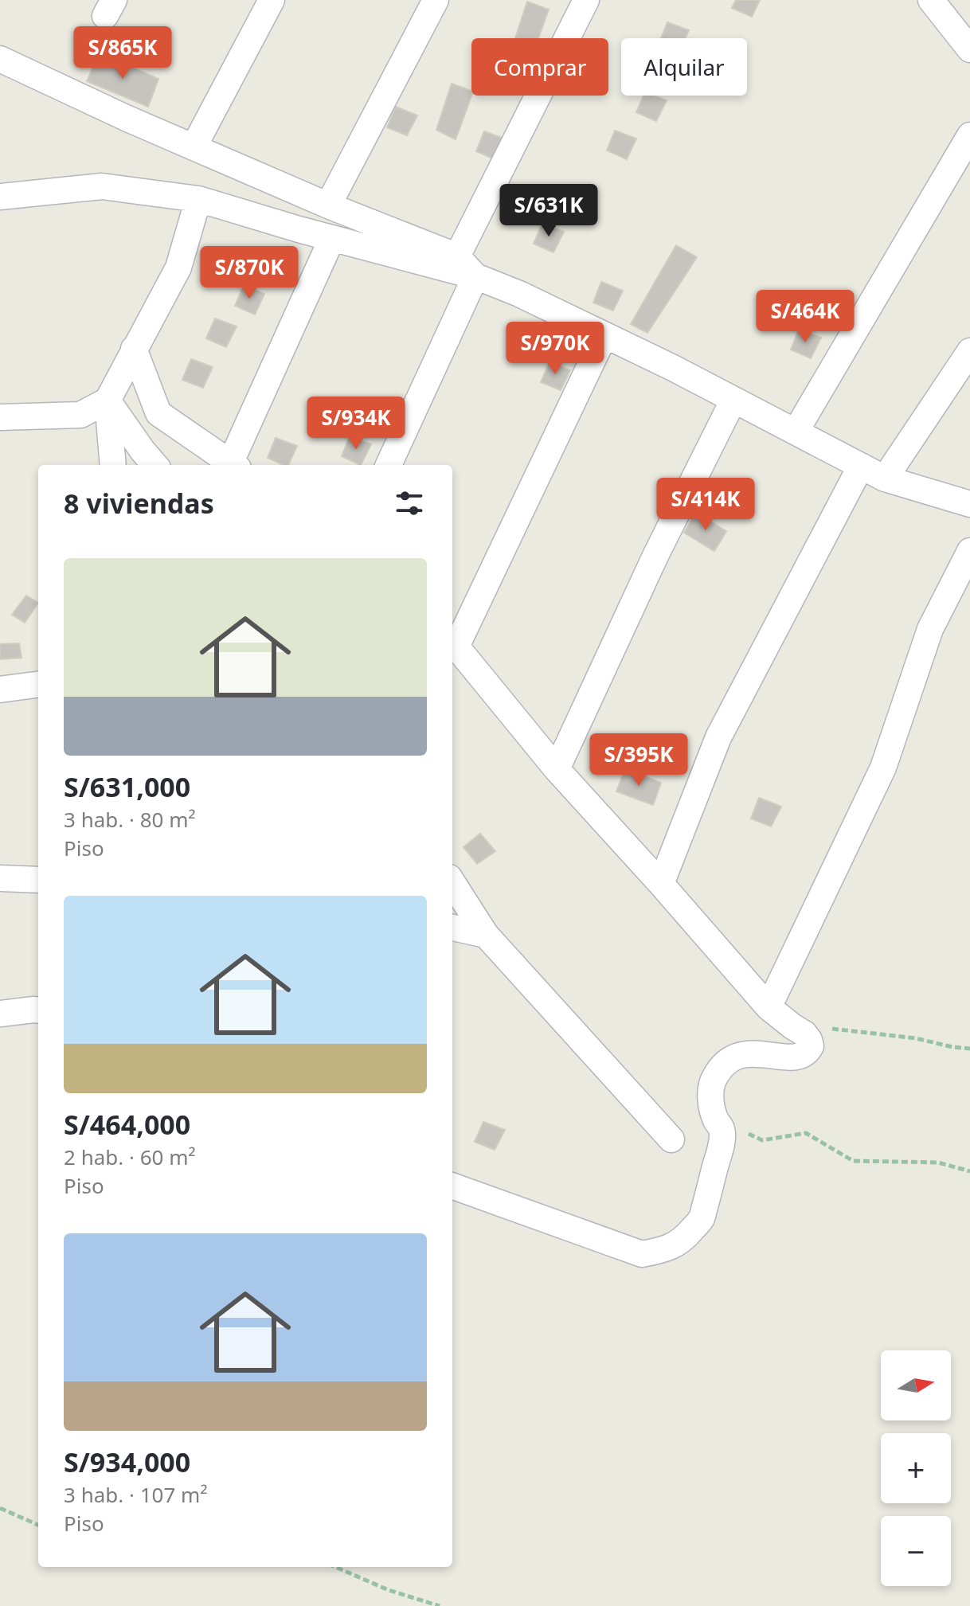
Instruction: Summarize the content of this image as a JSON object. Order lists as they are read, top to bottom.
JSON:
{
  "north": "right",
  "page": {
    "price": [
      "S/865K",
      "S/631K",
      "S/870K",
      "S/464K",
      "S/970K",
      "S/934K",
      "S/414K",
      "S/395K"
    ],
    "chip": ["Comprar", "Alquilar"],
    "heading": "8 viviendas",
    "list": [
      {
        "name": "S/631,000",
        "note": "3 hab. · 80 m² · Piso"
      },
      {
        "name": "S/464,000",
        "note": "2 hab. · 60 m² · Piso"
      },
      {
        "name": "S/934,000",
        "note": "3 hab. · 107 m² · Piso"
      }
    ],
    "map_buttons": ["+", "−"]
  }
}
